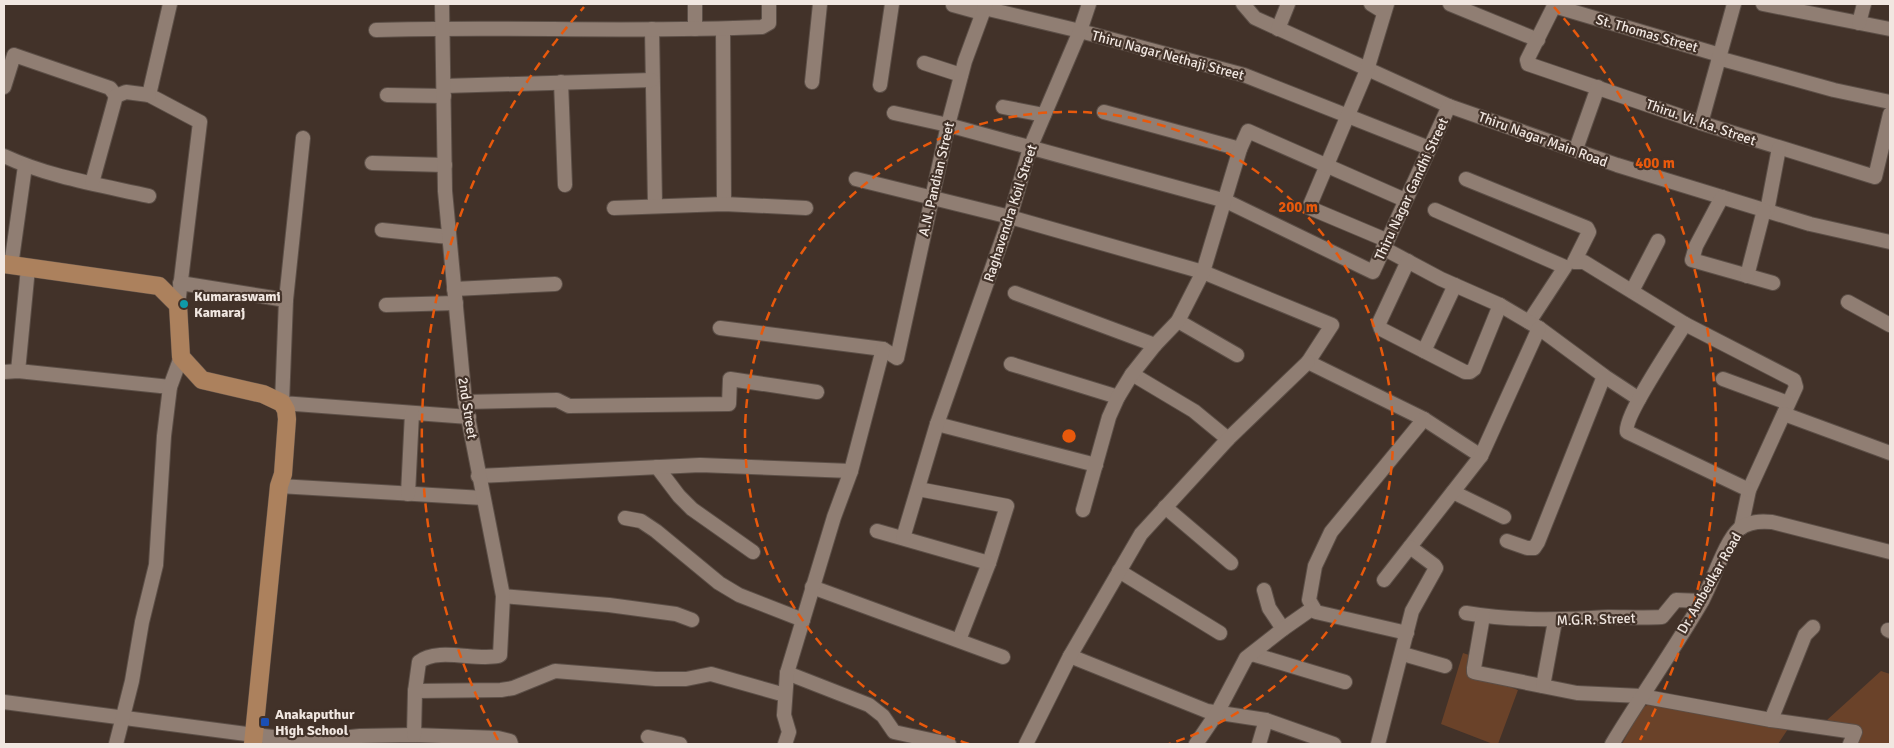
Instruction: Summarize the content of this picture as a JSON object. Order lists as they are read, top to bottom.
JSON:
{
  "streets": {
    "street": [
      "St. Thomas Street",
      "Thiru Nagar Nethaji Street",
      "Thiru. Vi. Ka. Street",
      "Thiru Nagar Main Road",
      "A.N. Pandian Street",
      "Thiru Nagar Gandhi Street",
      "Raghavendra Koil Street",
      "2nd Street",
      "Dr. Ambedkar Road",
      "M.G.R. Street"
    ]
  },
  "crossings": [
    ["St. Thomas Street", "Thiru. Vi. Ka. Street"],
    ["Thiru Nagar Nethaji Street", "A.N. Pandian Street"],
    ["Thiru Nagar Nethaji Street", "Thiru Nagar Gandhi Street"],
    ["Thiru Nagar Nethaji Street", "Raghavendra Koil Street"],
    ["Thiru Nagar Main Road", "Thiru Nagar Gandhi Street"],
    ["Dr. Ambedkar Road", "M.G.R. Street"]
  ],
  "places": {
    "other": ["Kumaraswami Kamaraj"],
    "transit": ["Anakaputhur High School"]
  },
  "rings": ["400 m", "200 m"]
}
